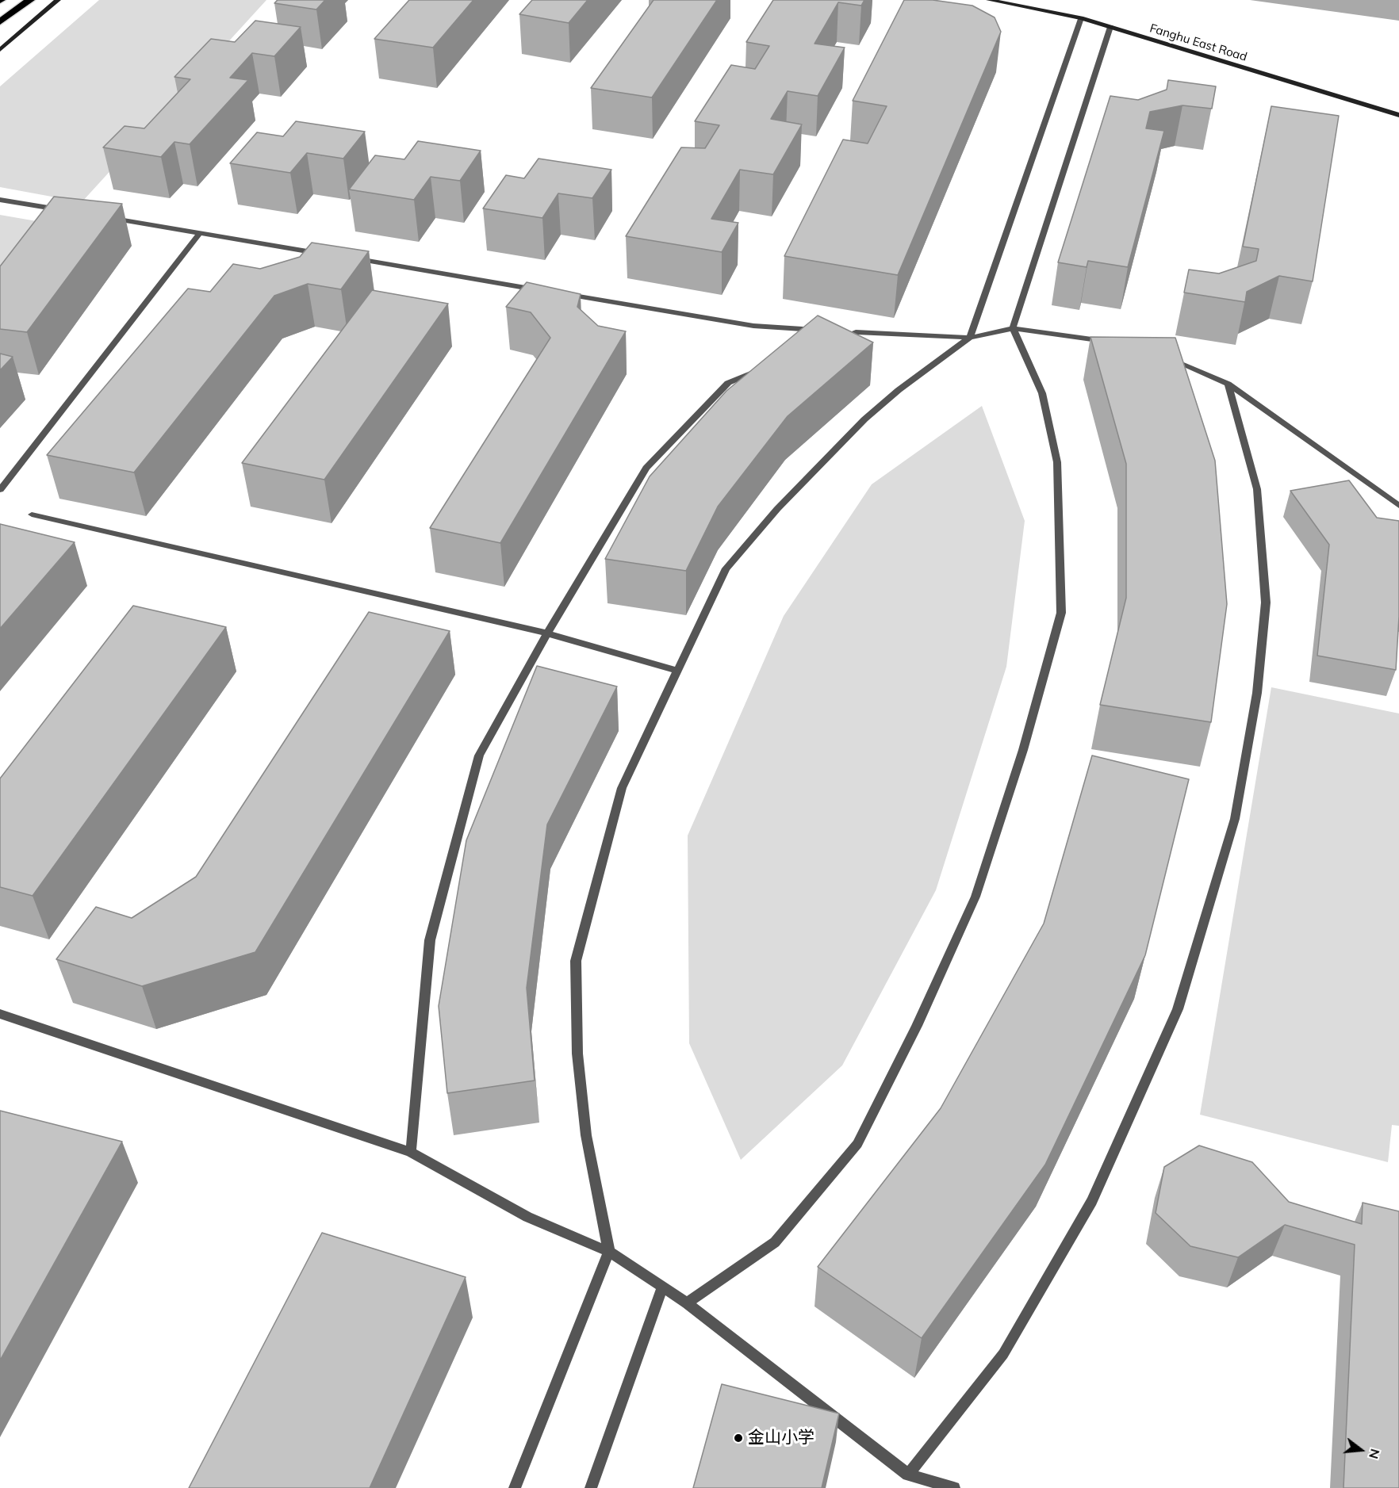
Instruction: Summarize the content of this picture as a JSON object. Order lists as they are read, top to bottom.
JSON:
{
  "streets": {
    "street": ["Fanghu East Road"]
  },
  "places": ["金山小学"],
  "north": "right"
}
